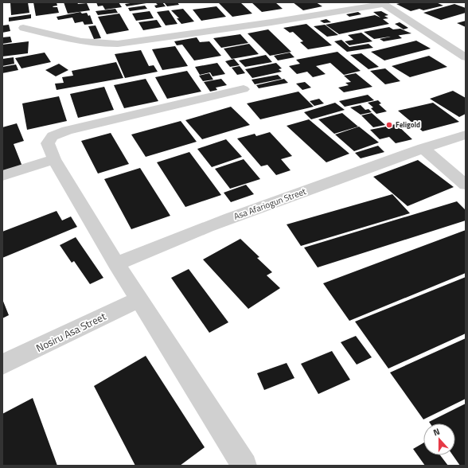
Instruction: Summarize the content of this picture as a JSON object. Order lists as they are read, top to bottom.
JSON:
{
  "streets": {
    "street": ["Asa Afariogun Street", "Nosiru Asa Street"]
  },
  "places": ["Feligold"],
  "north": "top"
}
